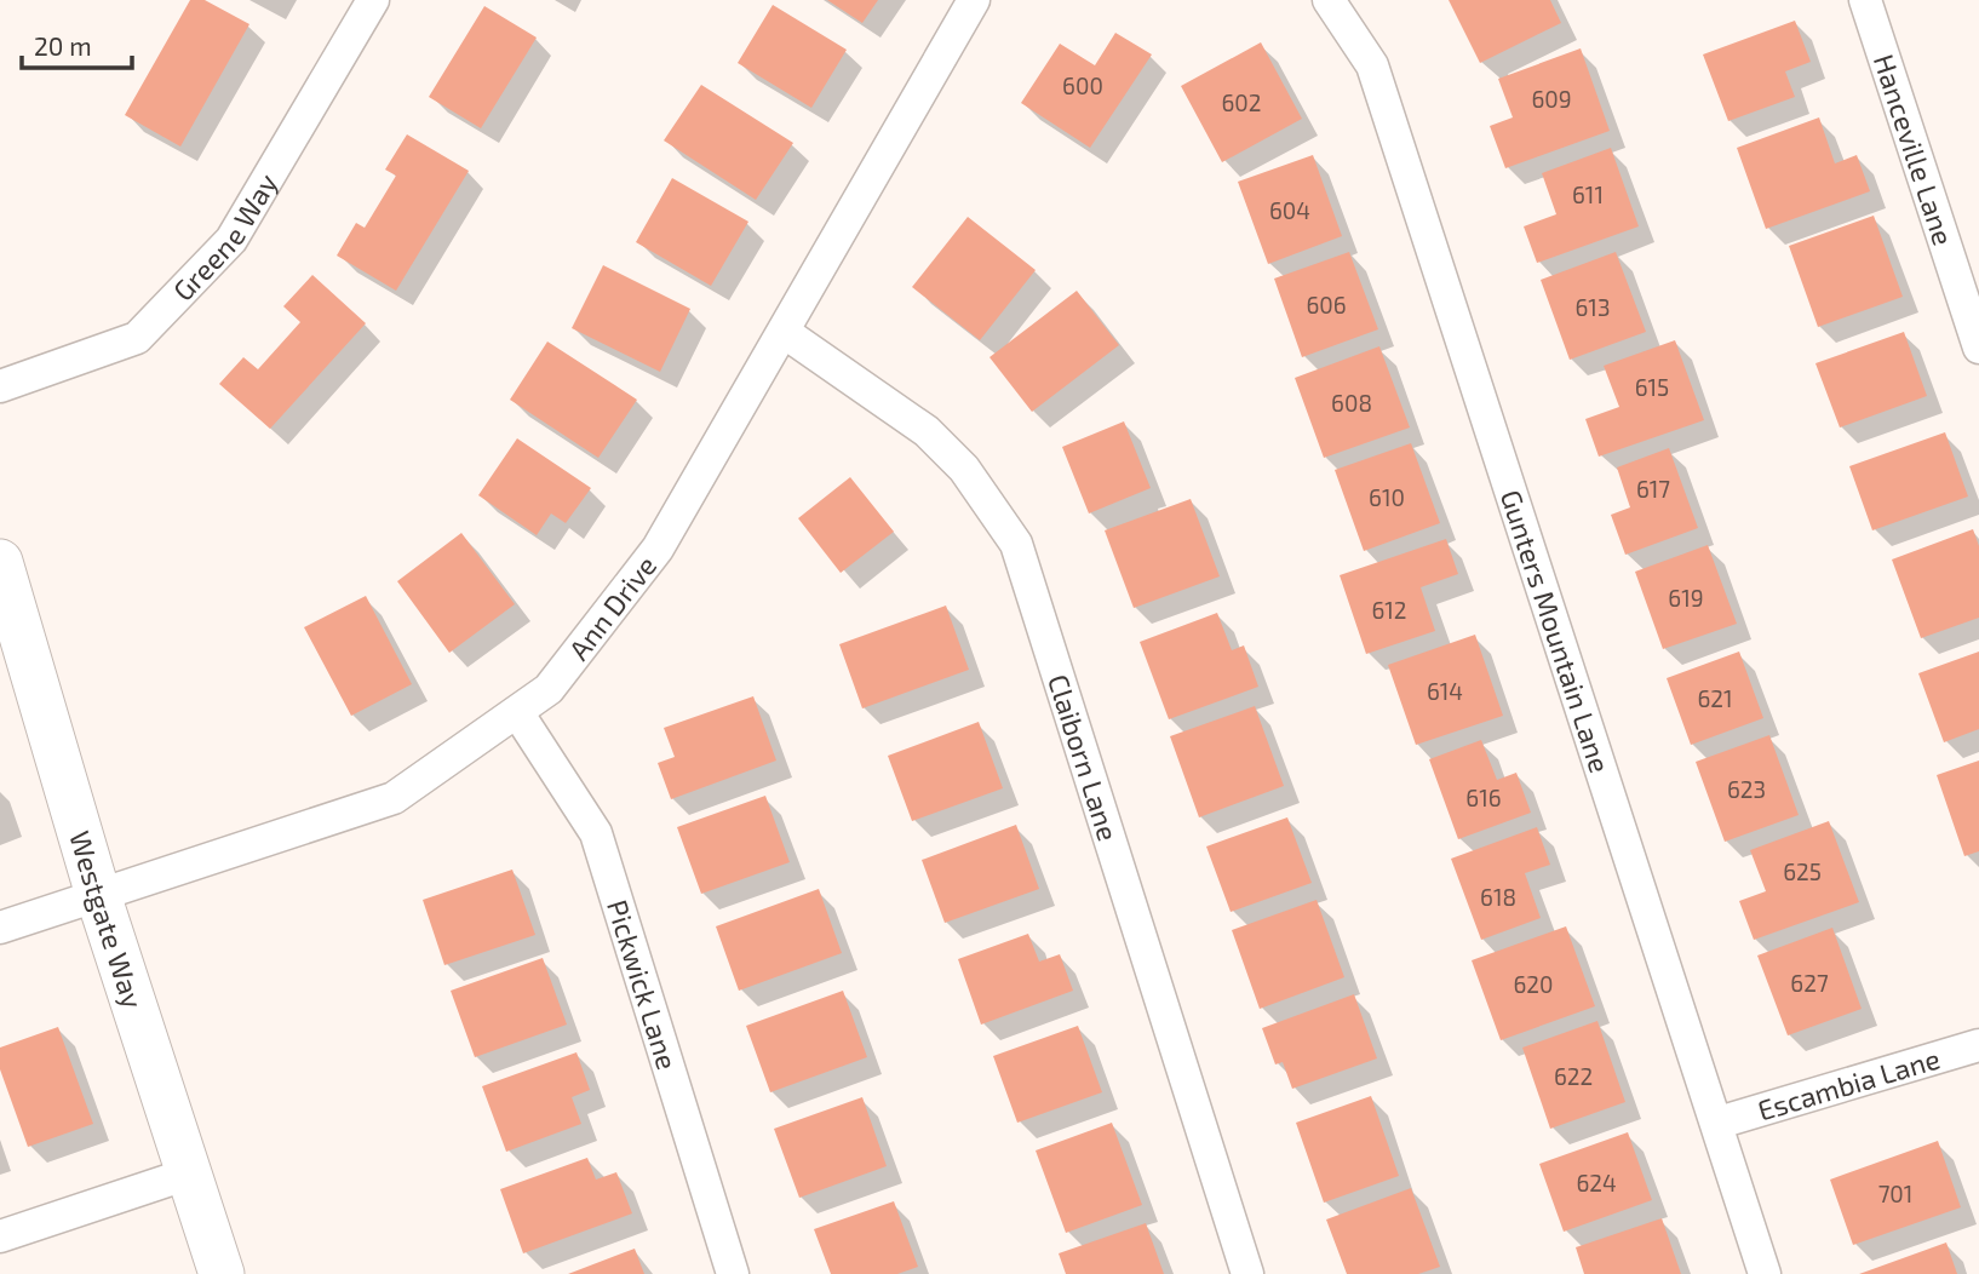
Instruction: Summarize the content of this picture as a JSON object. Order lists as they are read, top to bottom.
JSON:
{
  "streets": {
    "street": [
      "Hanceville Lane",
      "Greene Way",
      "Ann Drive",
      "Gunters Mountain Lane",
      "Claiborn Lane",
      "Westgate Way",
      "Pickwick Lane",
      "Escambia Lane"
    ]
  },
  "crossings": [
    ["Ann Drive", "Claiborn Lane"],
    ["Ann Drive", "Westgate Way"],
    ["Ann Drive", "Pickwick Lane"],
    ["Gunters Mountain Lane", "Escambia Lane"]
  ],
  "house_numbers": [
    "600",
    "609",
    "602",
    "611",
    "604",
    "606",
    "613",
    "615",
    "608",
    "617",
    "610",
    "619",
    "612",
    "614",
    "621",
    "623",
    "616",
    "625",
    "618",
    "627",
    "620",
    "622",
    "624",
    "701"
  ],
  "scale_bar": "20 m"
}
